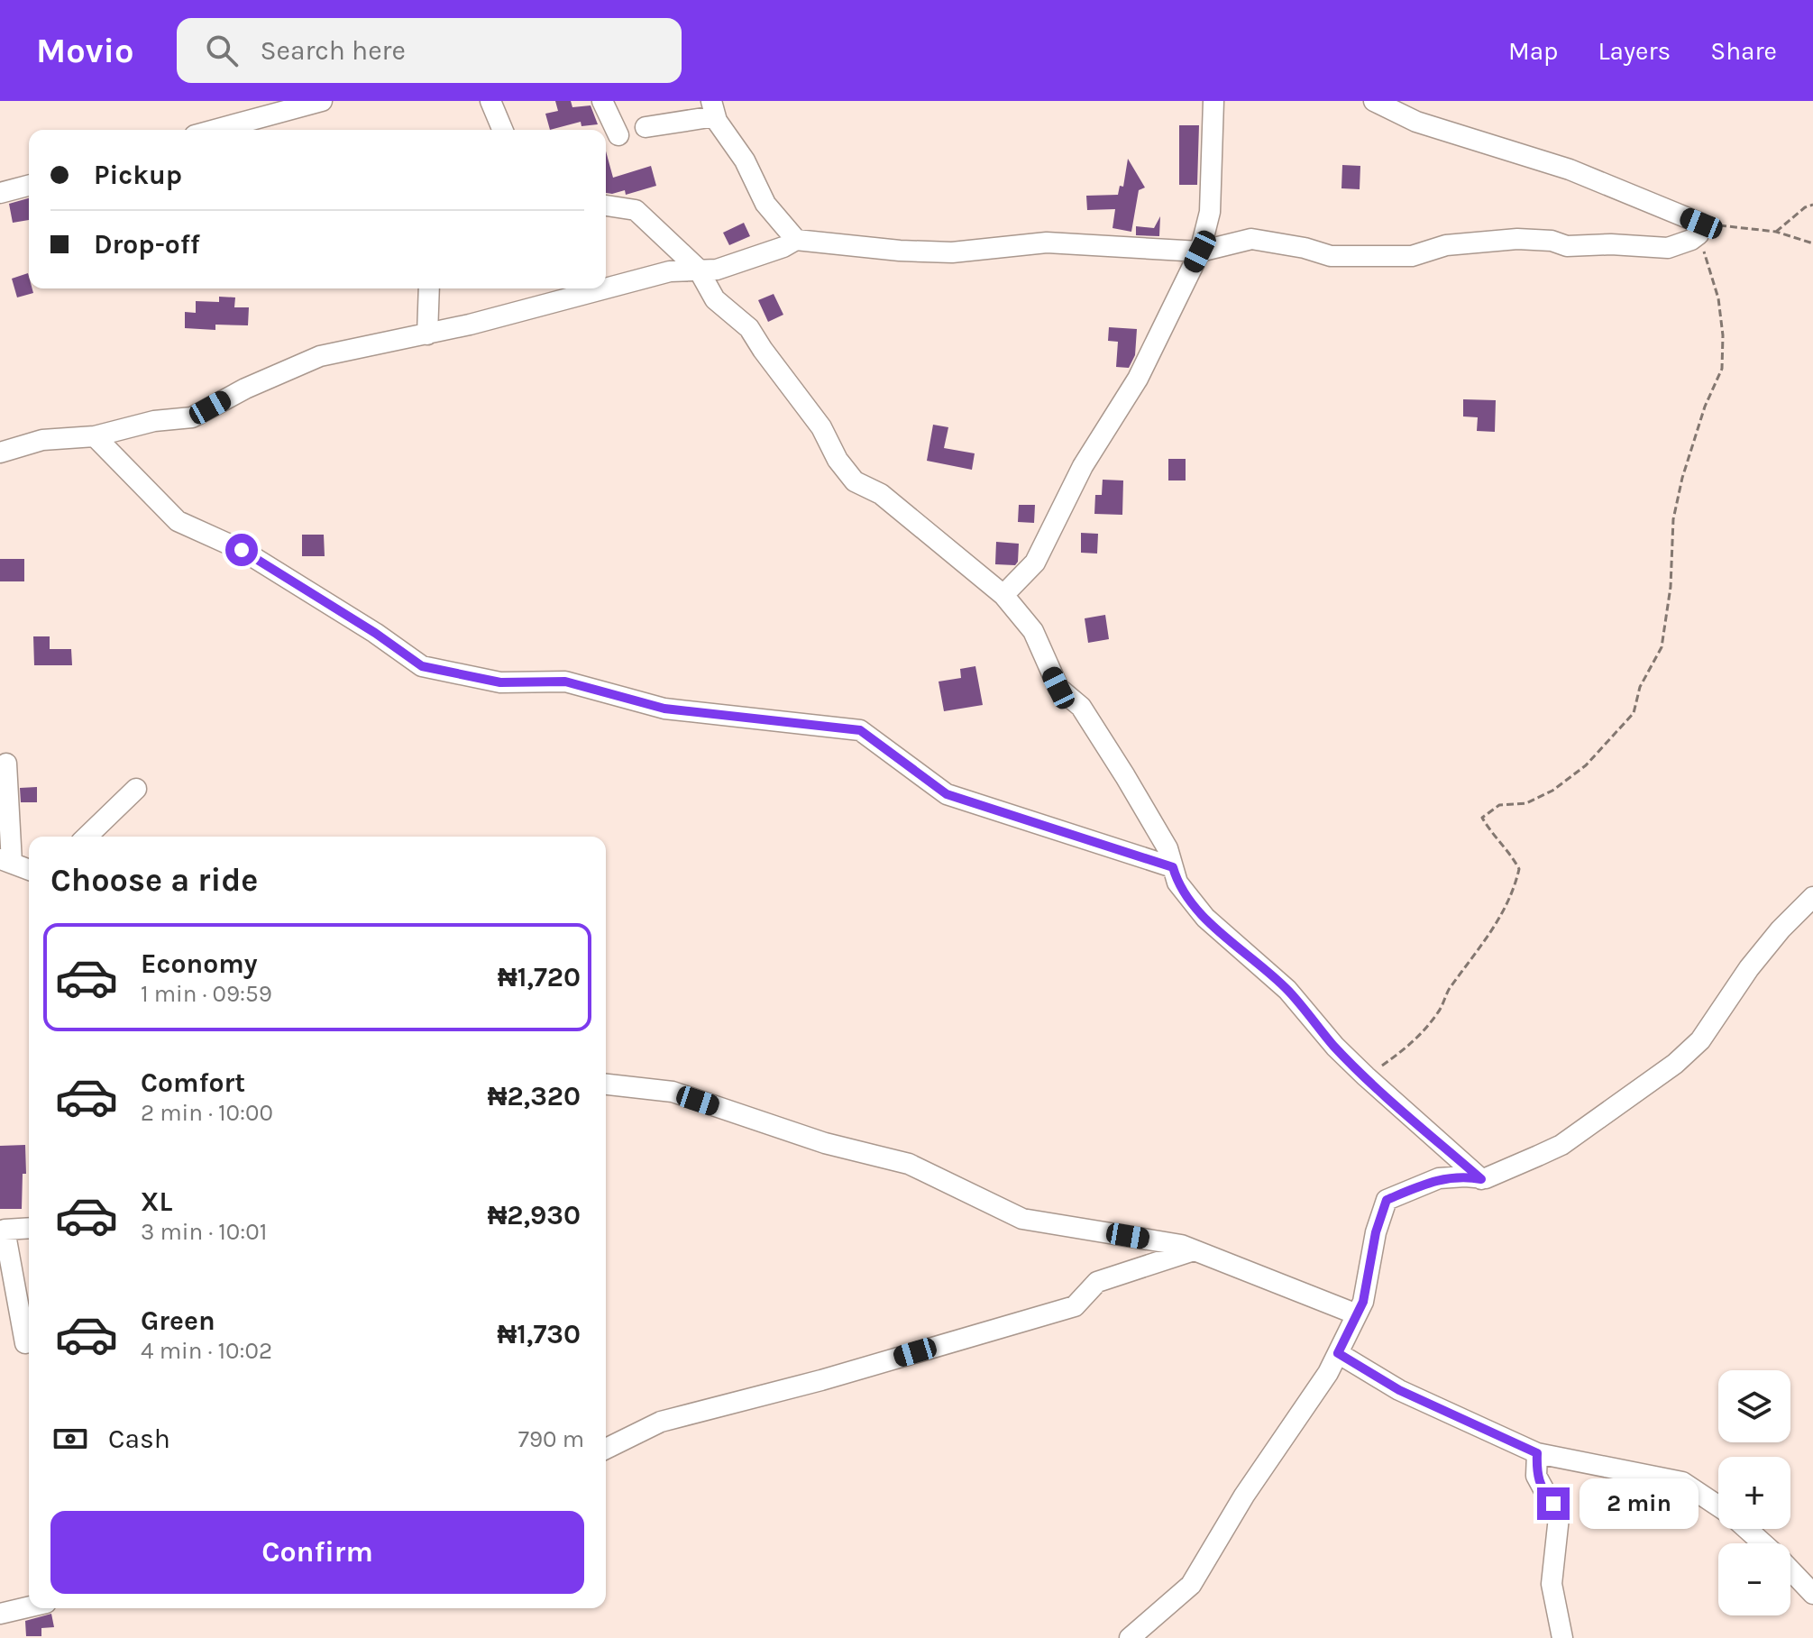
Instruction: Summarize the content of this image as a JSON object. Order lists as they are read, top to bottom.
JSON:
{
  "page": {
    "header": "Movio",
    "search": "Search here",
    "nav": ["Map", "Layers", "Share"],
    "banner": ["Pickup", "Drop-off"],
    "heading": "Choose a ride",
    "list": [
      {
        "name": "Economy",
        "note": "1 min · 09:59",
        "value": "₦1,720"
      },
      {
        "name": "Comfort",
        "note": "2 min · 10:00",
        "value": "₦2,320"
      },
      {
        "name": "XL",
        "note": "3 min · 10:01",
        "value": "₦2,930"
      },
      {
        "name": "Green",
        "note": "4 min · 10:02",
        "value": "₦1,730"
      }
    ],
    "map_buttons": ["+", "−"],
    "pay": ["Cash", "790 m"],
    "bubble": "2 min",
    "buttons": "Confirm"
  }
}
